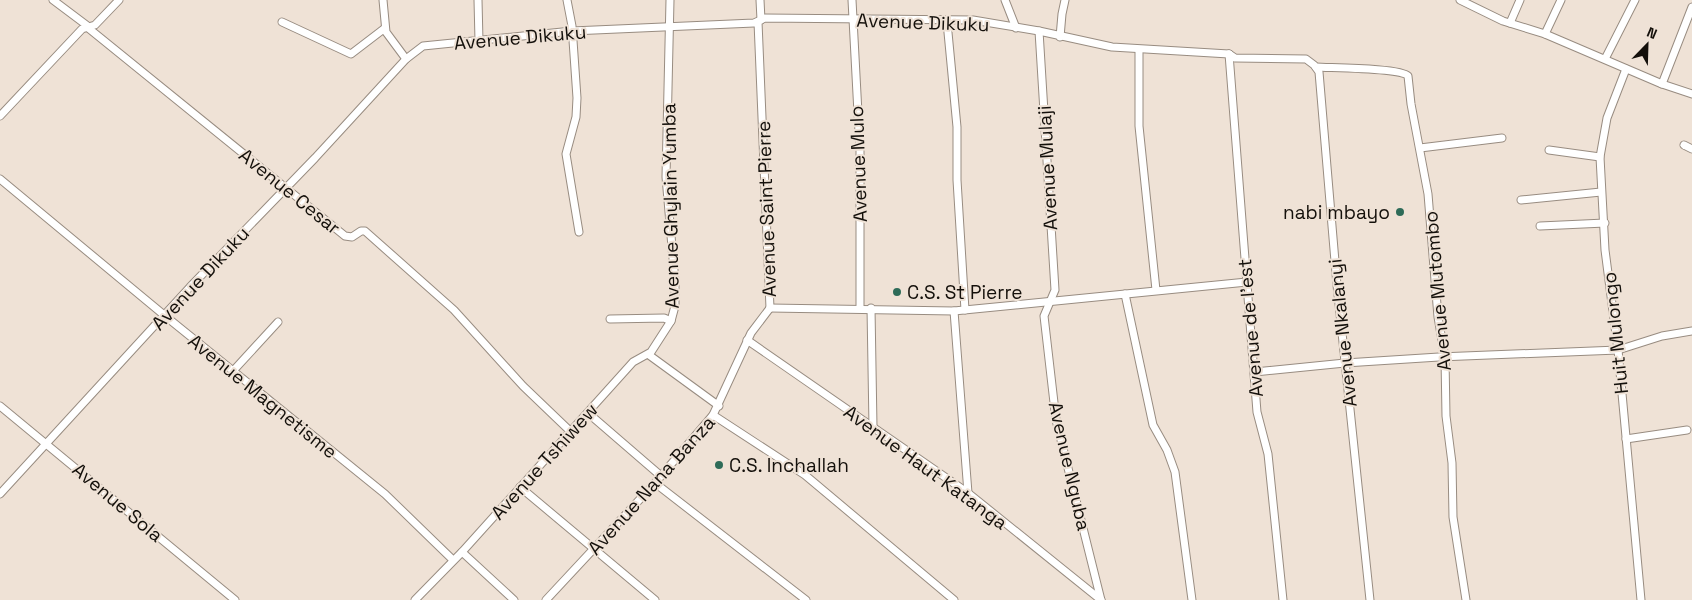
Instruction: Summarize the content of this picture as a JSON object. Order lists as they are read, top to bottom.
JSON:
{
  "streets": {
    "street": [
      "Avenue Dikuku",
      "Avenue Mulo",
      "Avenue Mulaji",
      "Avenue Cesar",
      "Avenue Ghylain Yumba",
      "Avenue Saint Pierre",
      "Avenue Mutombo",
      "Avenue de l'est",
      "Avenue Nkalanyi",
      "Huit Mulongo",
      "Avenue Magnetisme",
      "Avenue Tshiwew",
      "Avenue Nguba",
      "Avenue Haut Katanga",
      "Avenue Nana Banza",
      "Avenue Sola"
    ]
  },
  "crossings": [
    ["Avenue Dikuku", "Avenue Mulo"],
    ["Avenue Dikuku", "Avenue Mulaji"],
    ["Avenue Dikuku", "Avenue Cesar"],
    ["Avenue Dikuku", "Avenue Ghylain Yumba"],
    ["Avenue Dikuku", "Avenue Saint Pierre"],
    ["Avenue Dikuku", "Avenue Mutombo"],
    ["Avenue Dikuku", "Avenue de l'est"],
    ["Avenue Dikuku", "Avenue Nkalanyi"],
    ["Avenue Dikuku", "Avenue Magnetisme"],
    ["Avenue Dikuku", "Avenue Sola"],
    ["Avenue Mulo", "Avenue Saint Pierre"],
    ["Avenue Mulaji", "Avenue Saint Pierre"],
    ["Avenue Mulaji", "Avenue Nguba"],
    ["Avenue Cesar", "Avenue Tshiwew"],
    ["Avenue Ghylain Yumba", "Avenue Tshiwew"],
    ["Avenue Saint Pierre", "Avenue de l'est"],
    ["Avenue Saint Pierre", "Avenue Nguba"],
    ["Avenue Saint Pierre", "Avenue Nana Banza"],
    ["Avenue Mutombo", "Avenue Nkalanyi"],
    ["Avenue Magnetisme", "Avenue Tshiwew"],
    ["Avenue Nguba", "Avenue Haut Katanga"],
    ["Avenue Haut Katanga", "Avenue Nana Banza"]
  ],
  "places": ["nabi mbayo", "C.S. St Pierre", "C.S. Inchallah"],
  "north": "top right"
}
